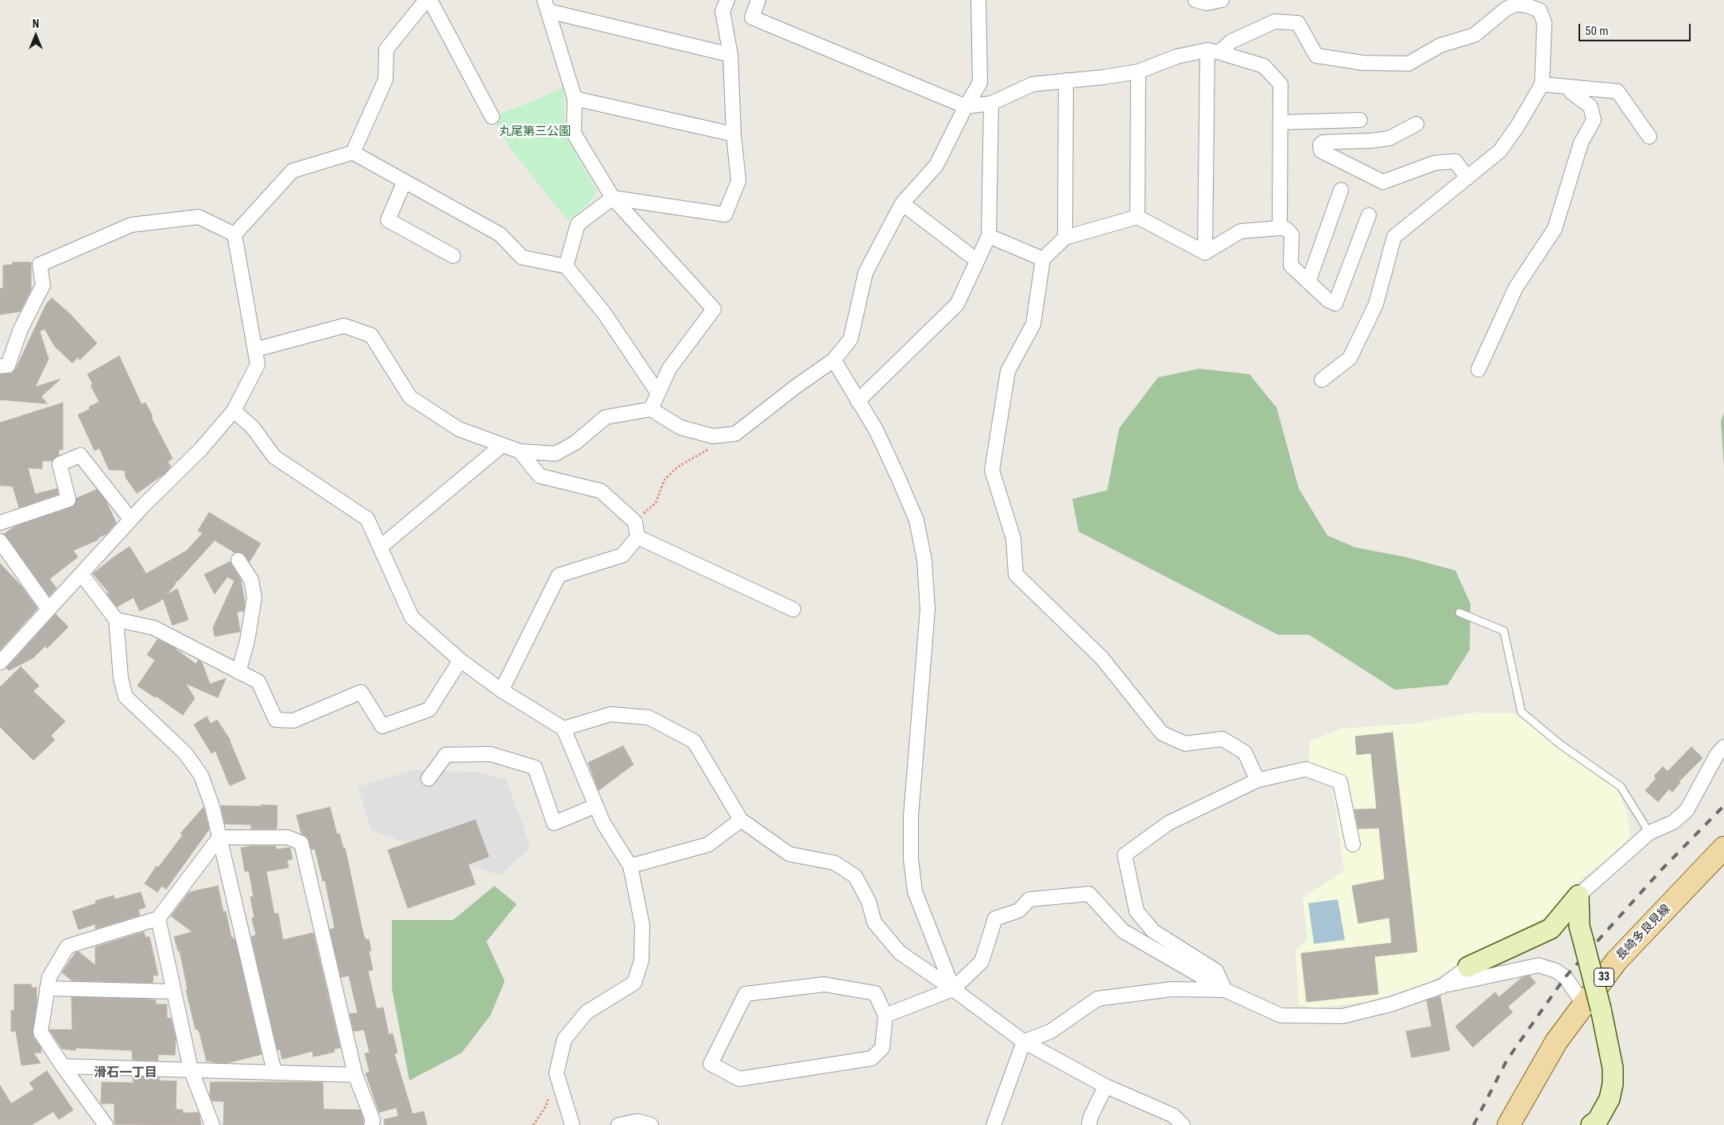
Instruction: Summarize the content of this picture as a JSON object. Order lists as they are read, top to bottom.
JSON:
{
  "streets": {
    "main road": ["長崎多良見線", "33"]
  },
  "districts": ["滑石一丁目"],
  "parks": ["丸尾第三公園"],
  "scale_bar": "50 m",
  "north": "top"
}
